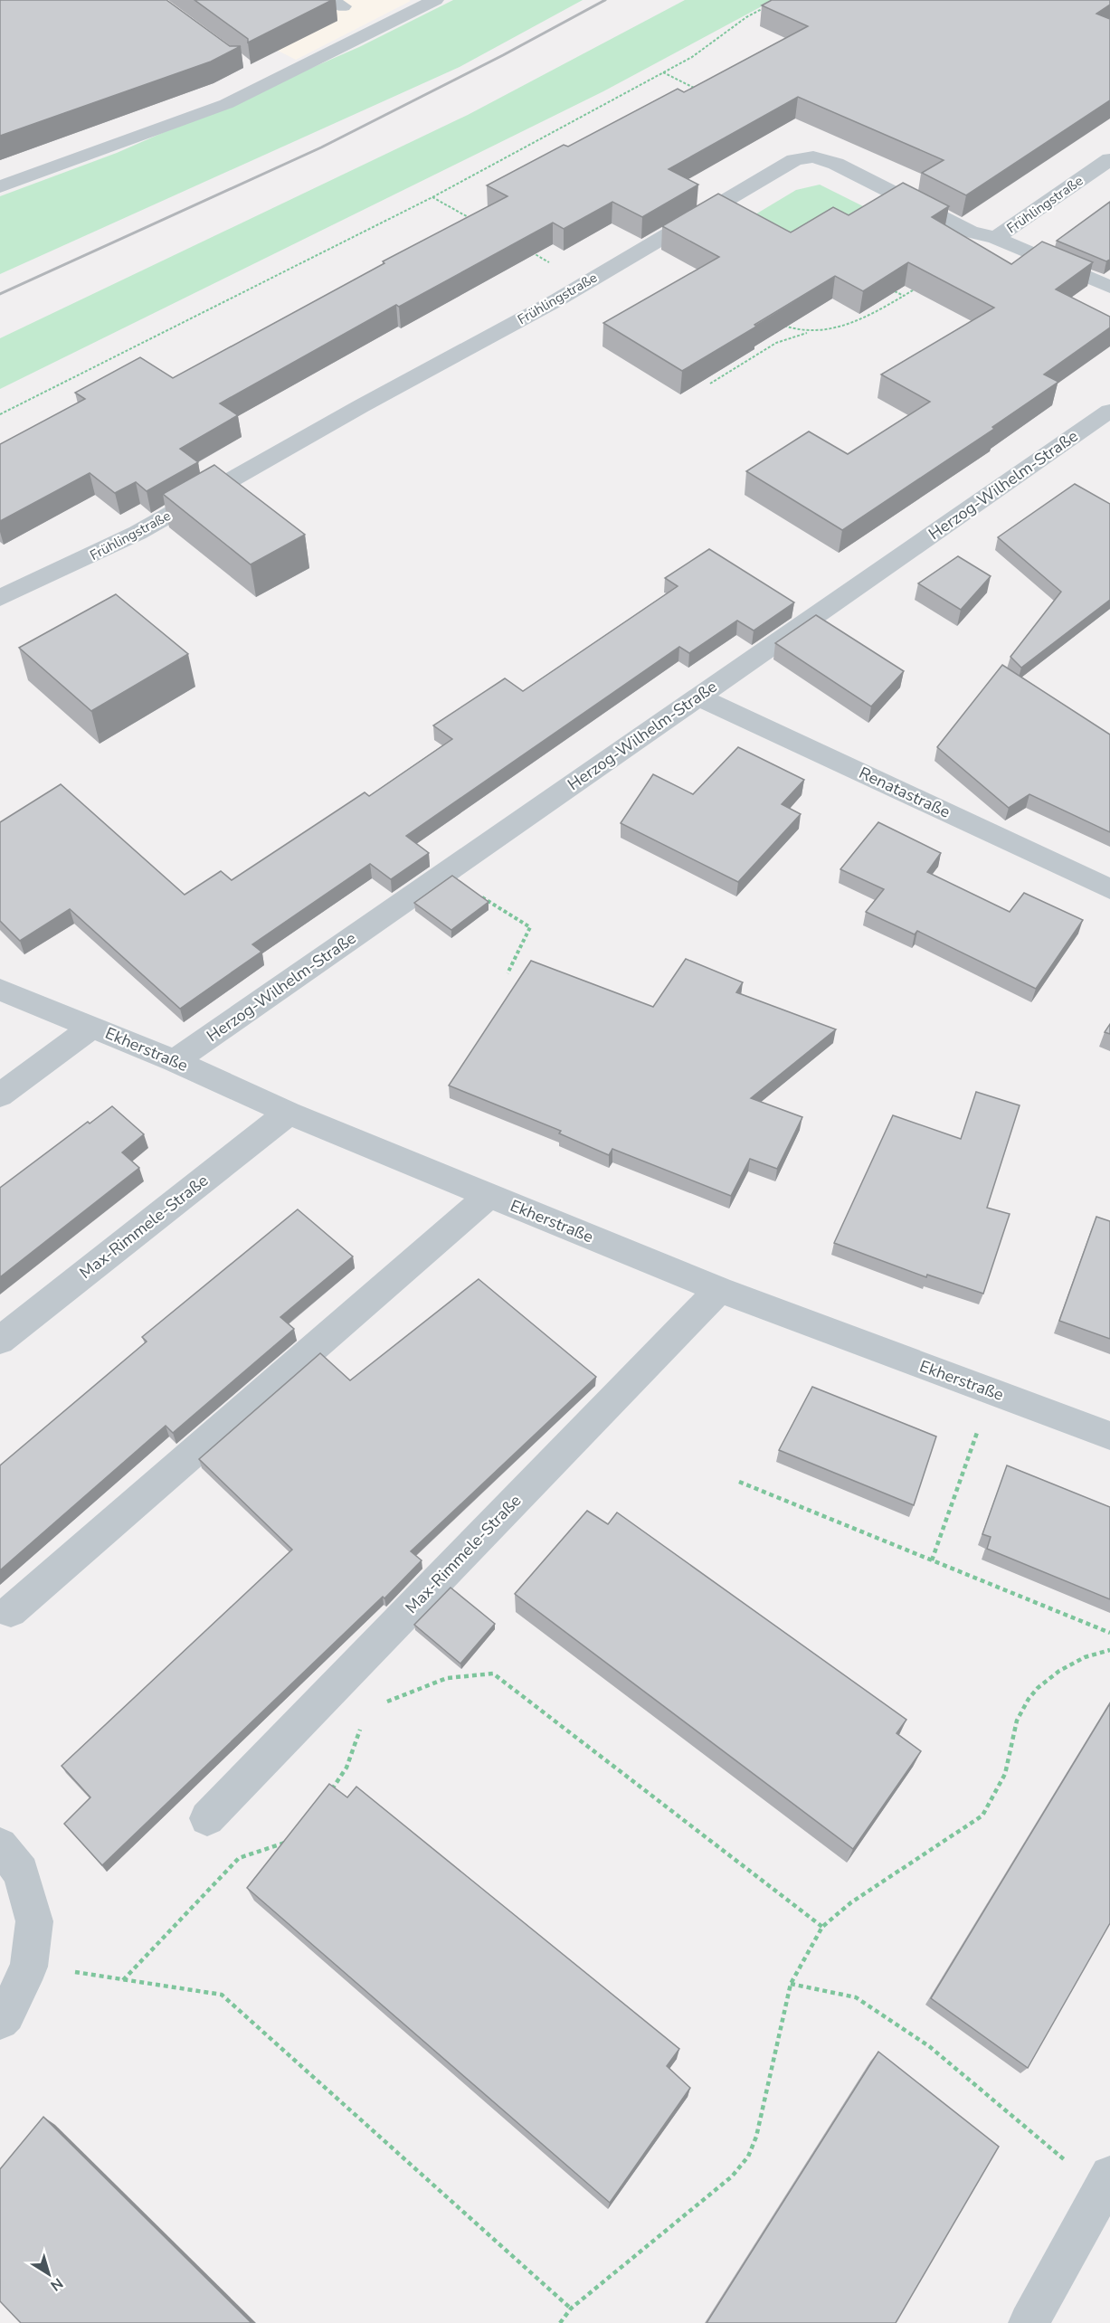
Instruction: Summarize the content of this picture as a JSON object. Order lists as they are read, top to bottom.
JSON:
{
  "streets": {
    "street": [
      "Frühlingstraße",
      "Herzog-Wilhelm-Straße",
      "Renatastraße",
      "Ekherstraße",
      "Max-Rimmele-Straße"
    ]
  },
  "crossings": [
    ["Herzog-Wilhelm-Straße", "Renatastraße"],
    ["Herzog-Wilhelm-Straße", "Ekherstraße"],
    ["Ekherstraße", "Max-Rimmele-Straße"]
  ],
  "north": "bottom right"
}
